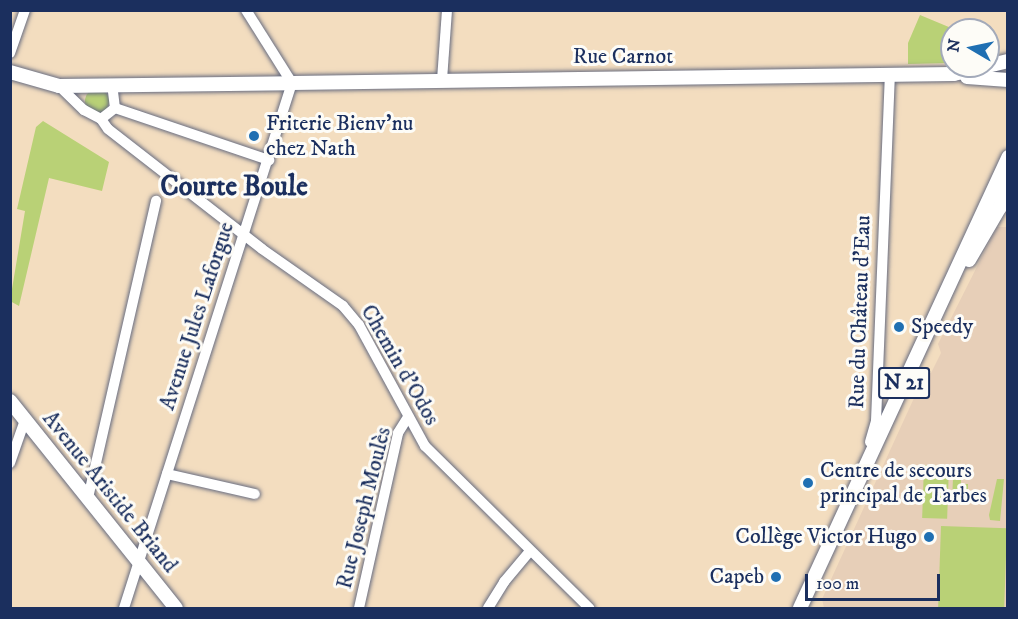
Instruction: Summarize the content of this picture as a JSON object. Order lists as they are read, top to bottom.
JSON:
{
  "streets": {
    "main road": ["Rue Carnot", "N 21", "Avenue Aristide Briand"],
    "street": [
      "Rue du Château d'Eau",
      "Avenue Jules Laforgue",
      "Chemin d'Odos",
      "Rue Joseph Moulès"
    ]
  },
  "crossings": [
    ["Rue Carnot", "Rue du Château d'Eau"],
    ["Rue Carnot", "Avenue Jules Laforgue"],
    ["Rue Carnot", "Chemin d'Odos"],
    ["Rue du Château d'Eau", "N 21"],
    ["Avenue Jules Laforgue", "Chemin d'Odos"],
    ["Avenue Jules Laforgue", "Avenue Aristide Briand"],
    ["Chemin d'Odos", "Rue Joseph Moulès"]
  ],
  "districts": ["Courte Boule"],
  "places": [
    "Friterie Bienv'nu chez Nath",
    "Speedy",
    "Centre de secours principal de Tarbes",
    "Collège Victor Hugo",
    "Capeb"
  ],
  "scale_bar": "100 m",
  "north": "left"
}
